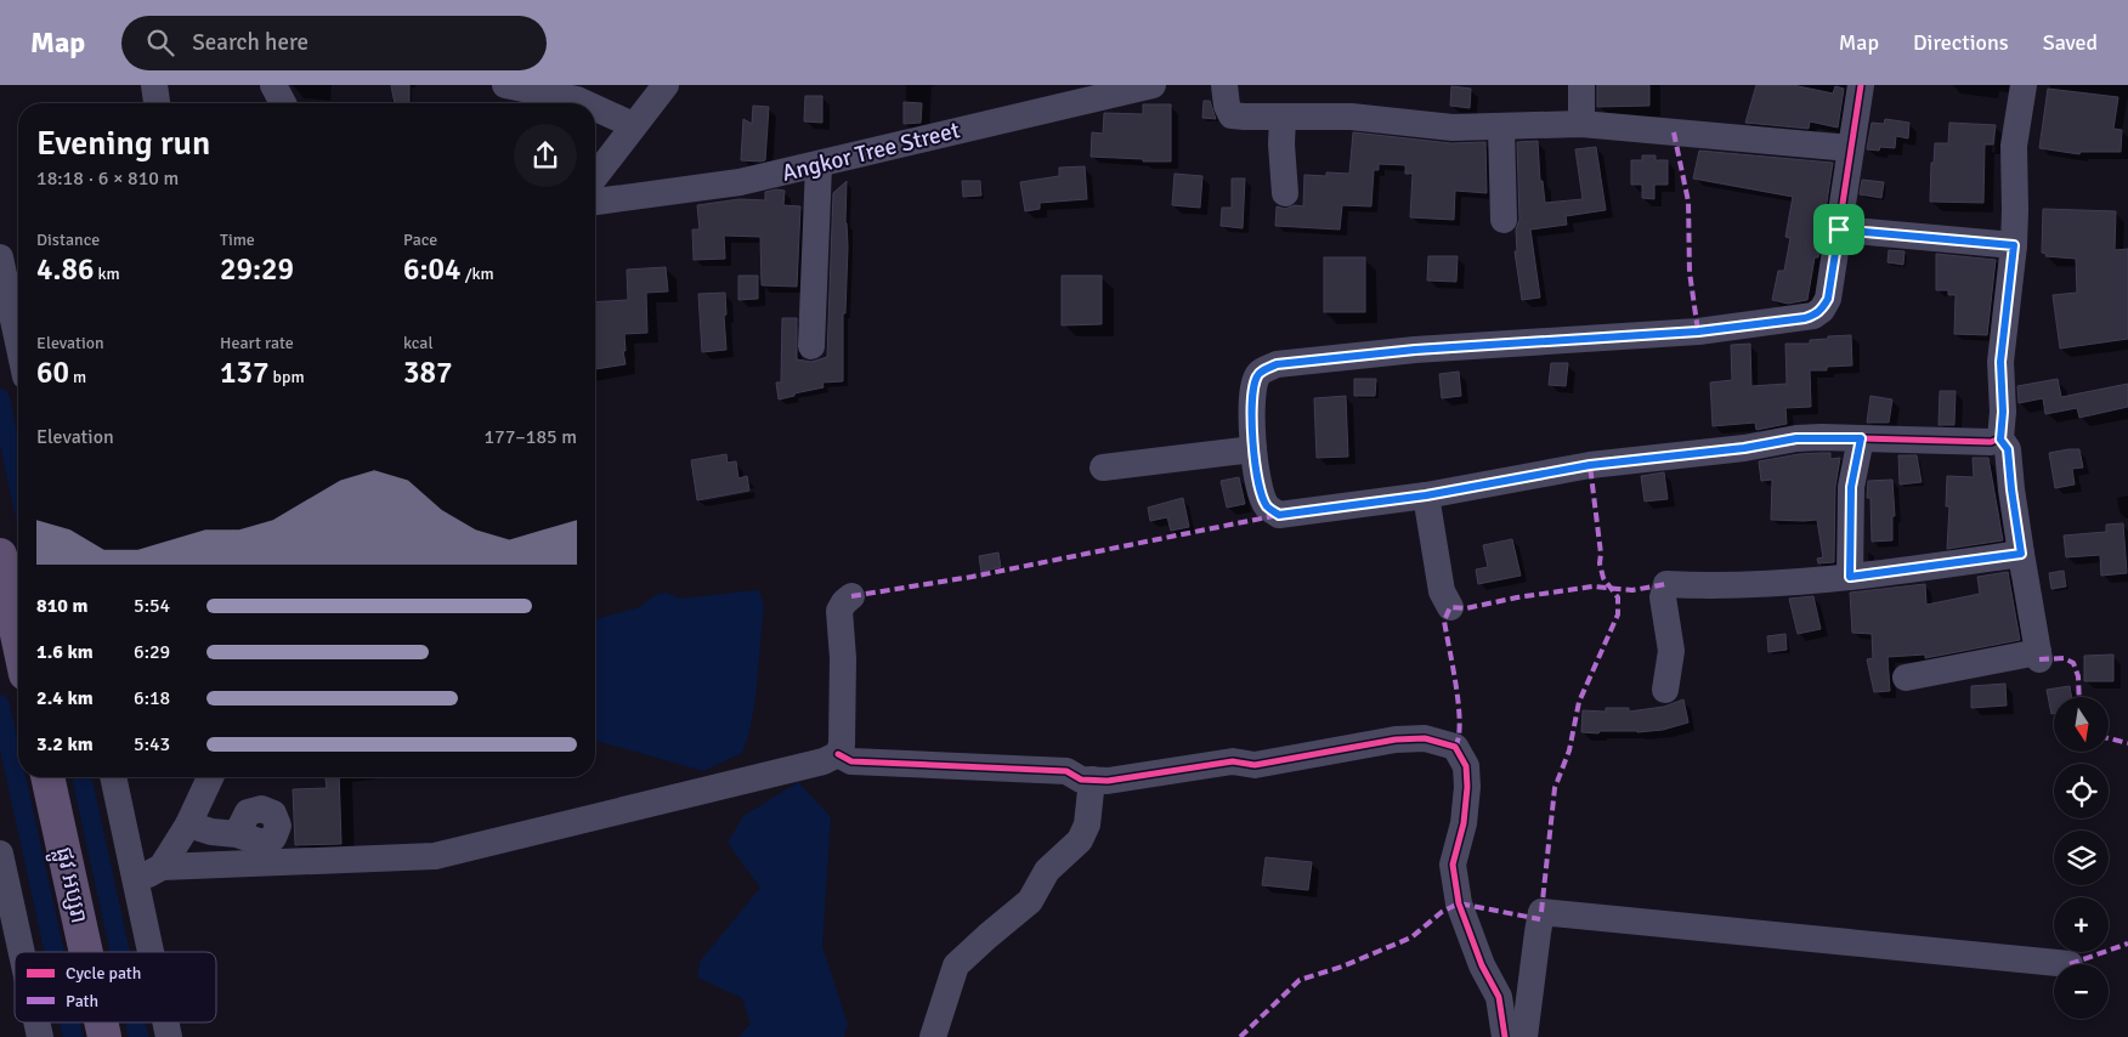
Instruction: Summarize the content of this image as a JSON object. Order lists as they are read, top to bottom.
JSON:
{
  "streets": {
    "main road": ["ផ្លូវ អប្សរា"],
    "street": ["Angkor Tree Street"]
  },
  "legend": ["Cycle path", "Path"],
  "north": "bottom",
  "page": {
    "header": "Map",
    "search": "Search here",
    "nav": ["Map", "Directions", "Saved"],
    "heading": ["Evening run", "18:18 · 6 × 810 m"],
    "stats": [
      ["Distance", "4.86 km"],
      ["Time", "29:29"],
      ["Pace", "6:04 /km"],
      ["Elevation", "60 m"],
      ["Heart rate", "137 bpm"],
      ["kcal", "387"]
    ],
    "chart": ["Elevation", "177–185 m"],
    "list": [
      {
        "name": "810 m",
        "note": "5:54"
      },
      {
        "name": "1.6 km",
        "note": "6:29"
      },
      {
        "name": "2.4 km",
        "note": "6:18"
      },
      {
        "name": "3.2 km",
        "note": "5:43"
      }
    ],
    "map_buttons": ["+", "−"]
  }
}
